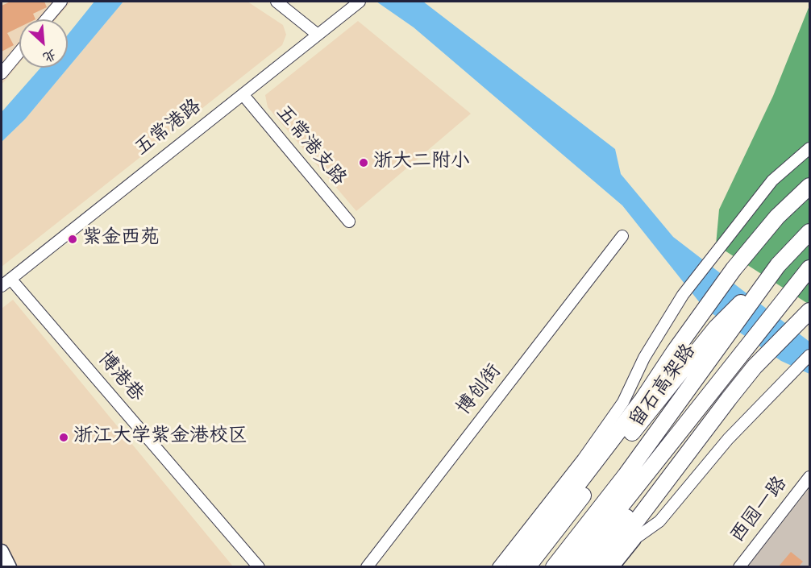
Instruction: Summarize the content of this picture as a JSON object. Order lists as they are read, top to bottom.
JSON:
{
  "streets": {
    "highway": ["留石高架路"],
    "street": [
      "五常港路",
      "五常港支路",
      "博港巷",
      "博创街",
      "西园一路"
    ]
  },
  "crossings": [
    ["五常港路", "五常港支路"],
    ["五常港路", "博港巷"]
  ],
  "places": ["浙大二附小", "紫金西苑", "浙江大学紫金港校区"],
  "north": "bottom right"
}
